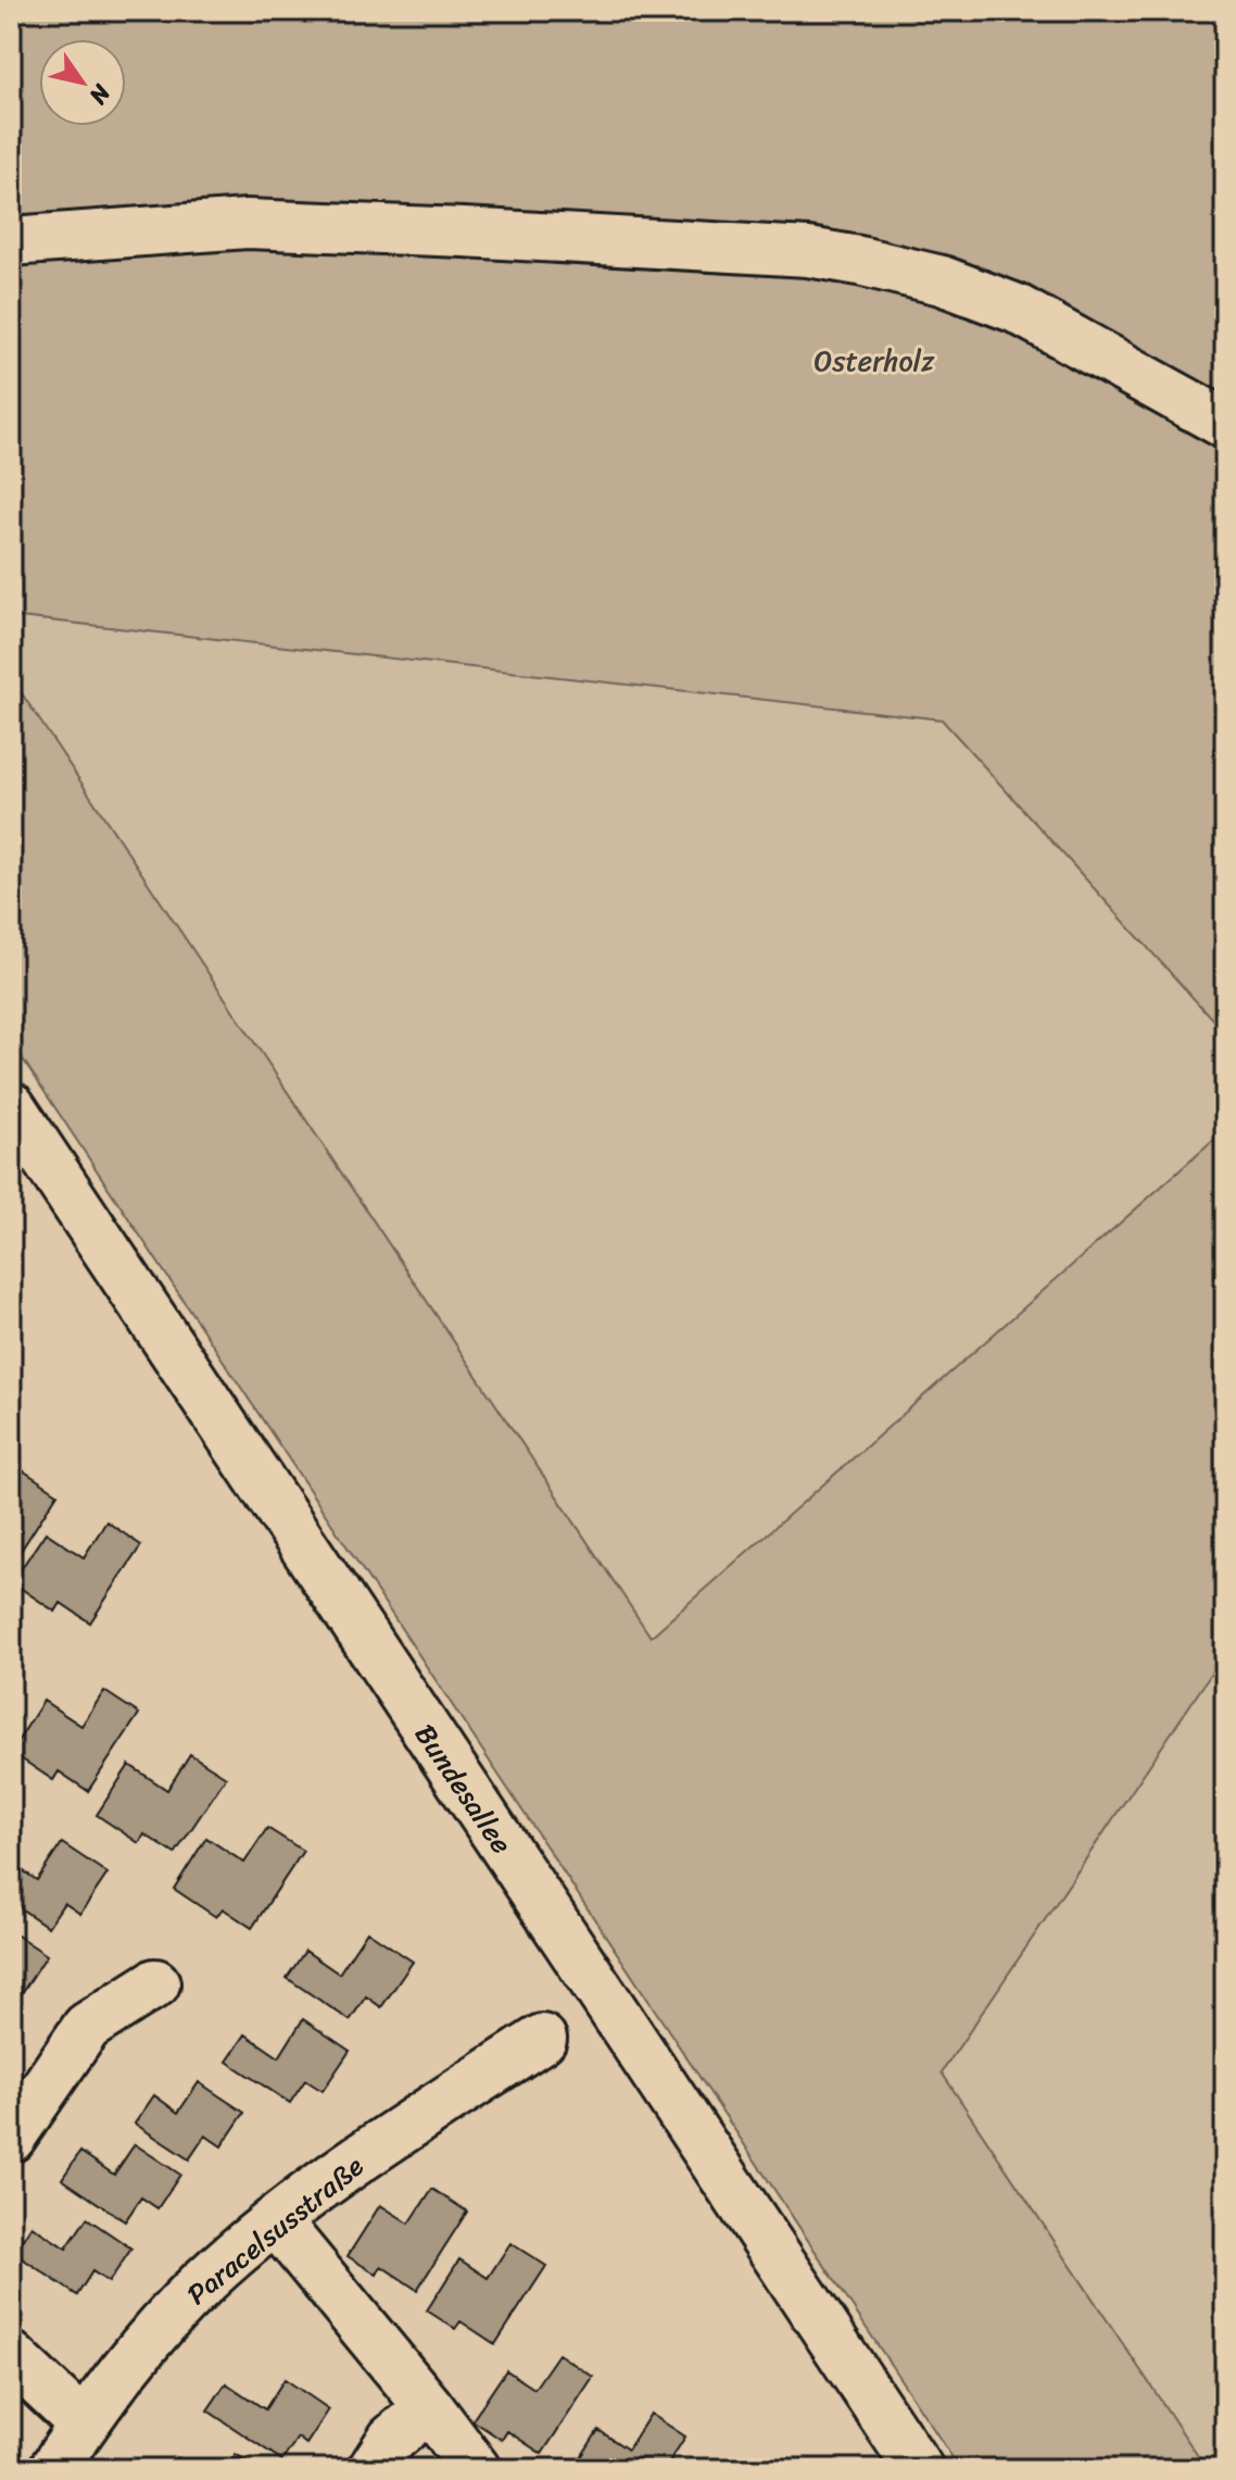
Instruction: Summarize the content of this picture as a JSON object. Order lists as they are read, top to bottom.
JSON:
{
  "streets": {
    "main road": ["Bundesallee", "Paracelsusstraße"]
  },
  "parks": ["Osterholz"],
  "north": "bottom right"
}
